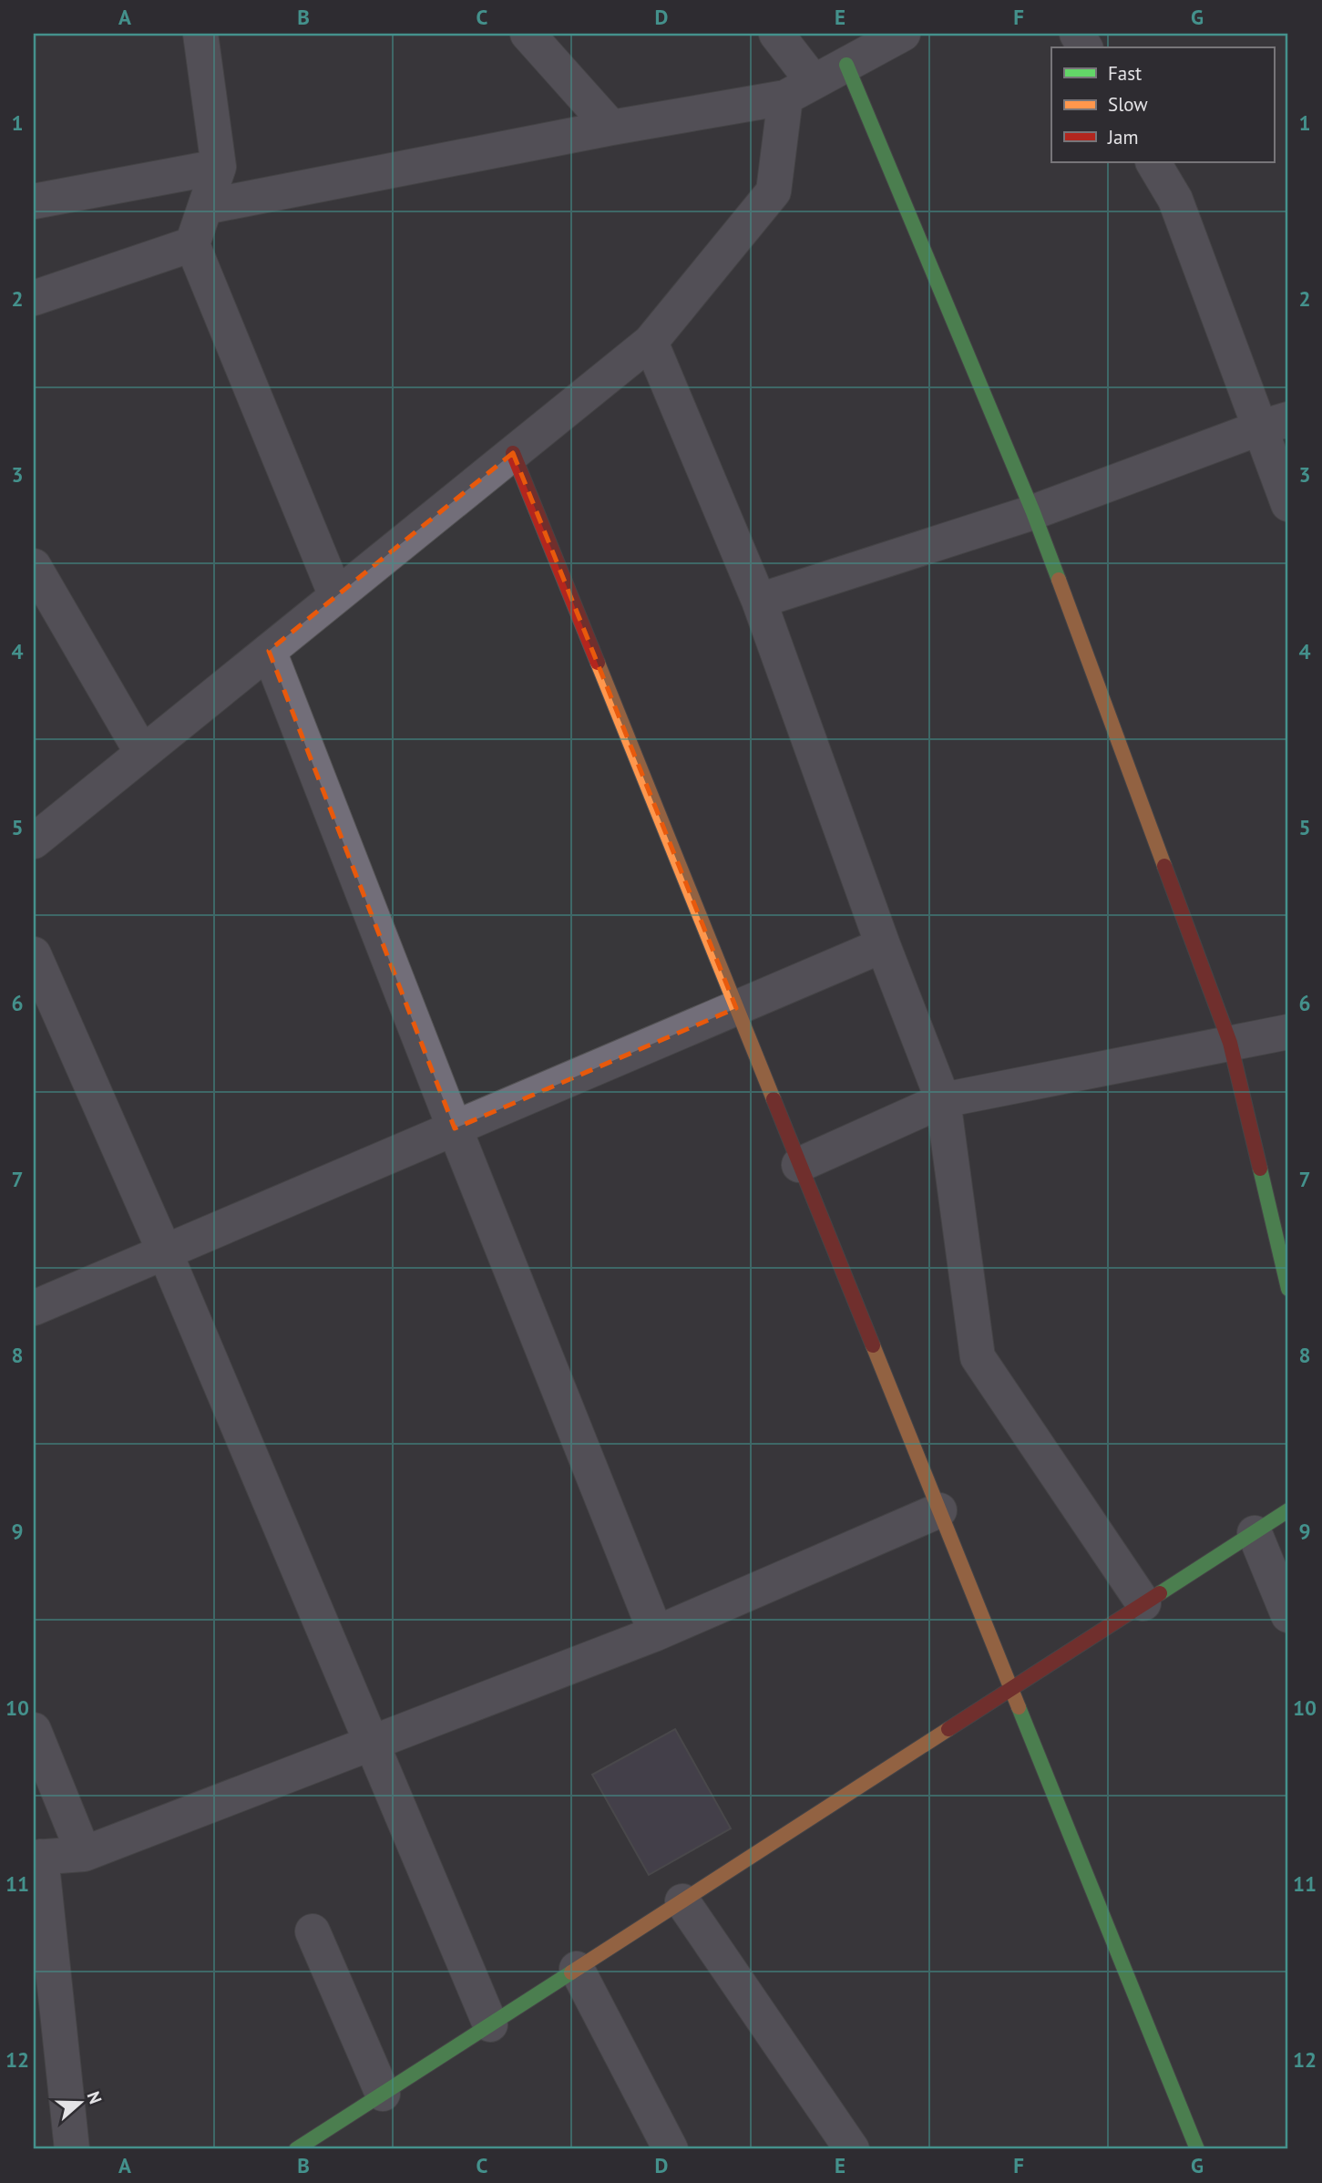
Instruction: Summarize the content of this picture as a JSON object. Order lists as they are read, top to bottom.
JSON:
{
  "legend": ["Fast", "Slow", "Jam"],
  "north": "right",
  "grid": {
    "columns": [
      "A",
      "B",
      "C",
      "D",
      "E",
      "F",
      "G"
    ],
    "rows": [
      "1",
      "2",
      "3",
      "4",
      "5",
      "6",
      "7",
      "8",
      "9",
      "10",
      "11",
      "12"
    ]
  }
}
